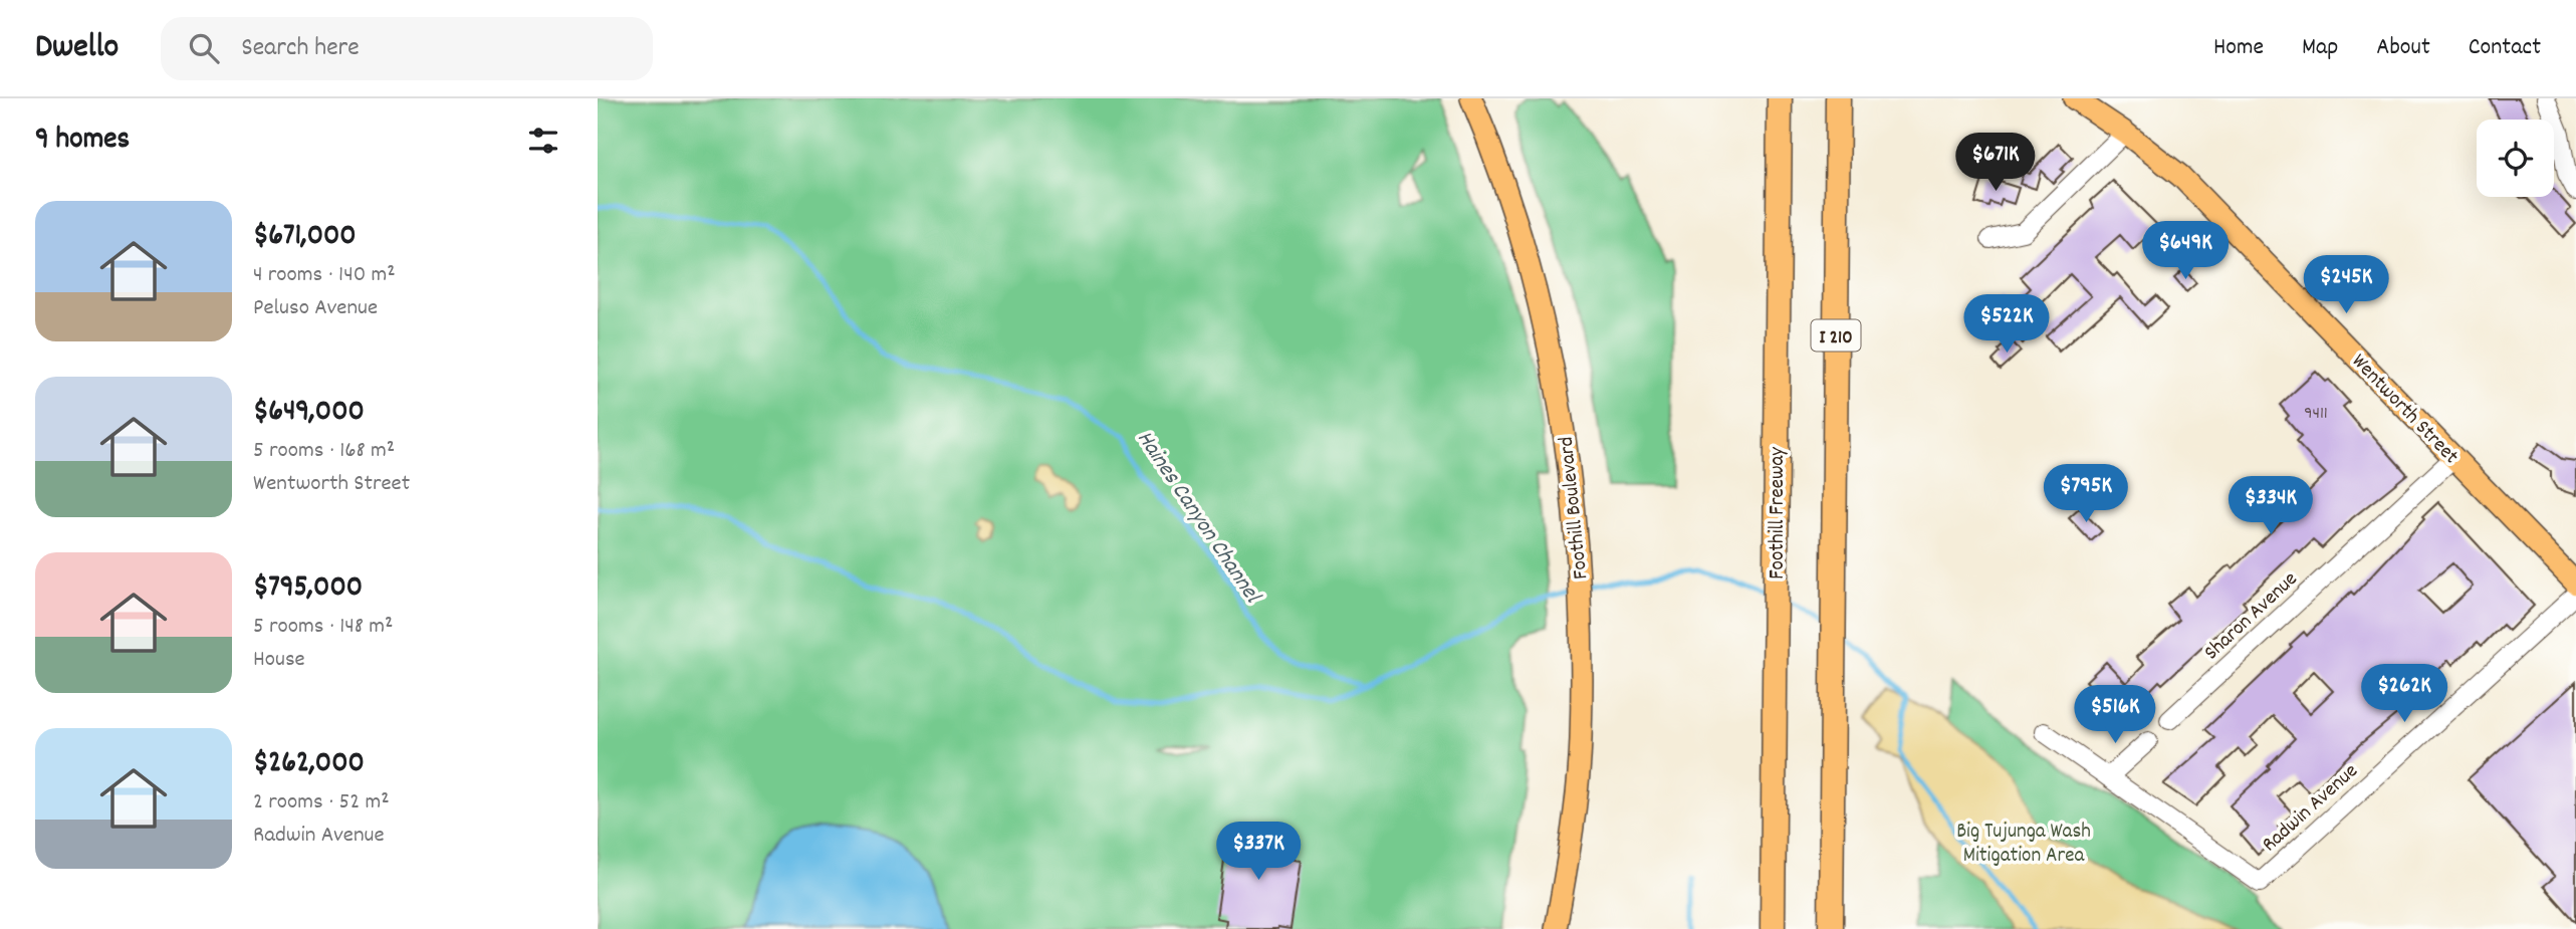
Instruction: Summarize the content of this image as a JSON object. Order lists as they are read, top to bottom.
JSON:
{
  "streets": {
    "highway": ["I 210", "Foothill Freeway"],
    "main road": ["Wentworth Street", "Foothill Boulevard"],
    "street": ["Sharon Avenue", "Radwin Avenue"]
  },
  "crossings": [
    ["Wentworth Street", "Sharon Avenue"]
  ],
  "water": ["Haines Canyon Channel"],
  "parks": ["Big Tujunga Wash Mitigation Area"],
  "house_numbers": ["9411"],
  "page": {
    "header": "Dwello",
    "search": "Search here",
    "nav": [
      "Home",
      "Map",
      "About",
      "Contact"
    ],
    "heading": "9 homes",
    "price": [
      "$671K",
      "$649K",
      "$245K",
      "$522K",
      "$795K",
      "$334K",
      "$262K",
      "$516K",
      "$337K"
    ],
    "list": [
      {
        "name": "$671,000",
        "note": "4 rooms · 140 m² · Peluso Avenue"
      },
      {
        "name": "$649,000",
        "note": "5 rooms · 168 m² · Wentworth Street"
      },
      {
        "name": "$795,000",
        "note": "5 rooms · 148 m² · House"
      },
      {
        "name": "$262,000",
        "note": "2 rooms · 52 m² · Radwin Avenue"
      }
    ]
  }
}
